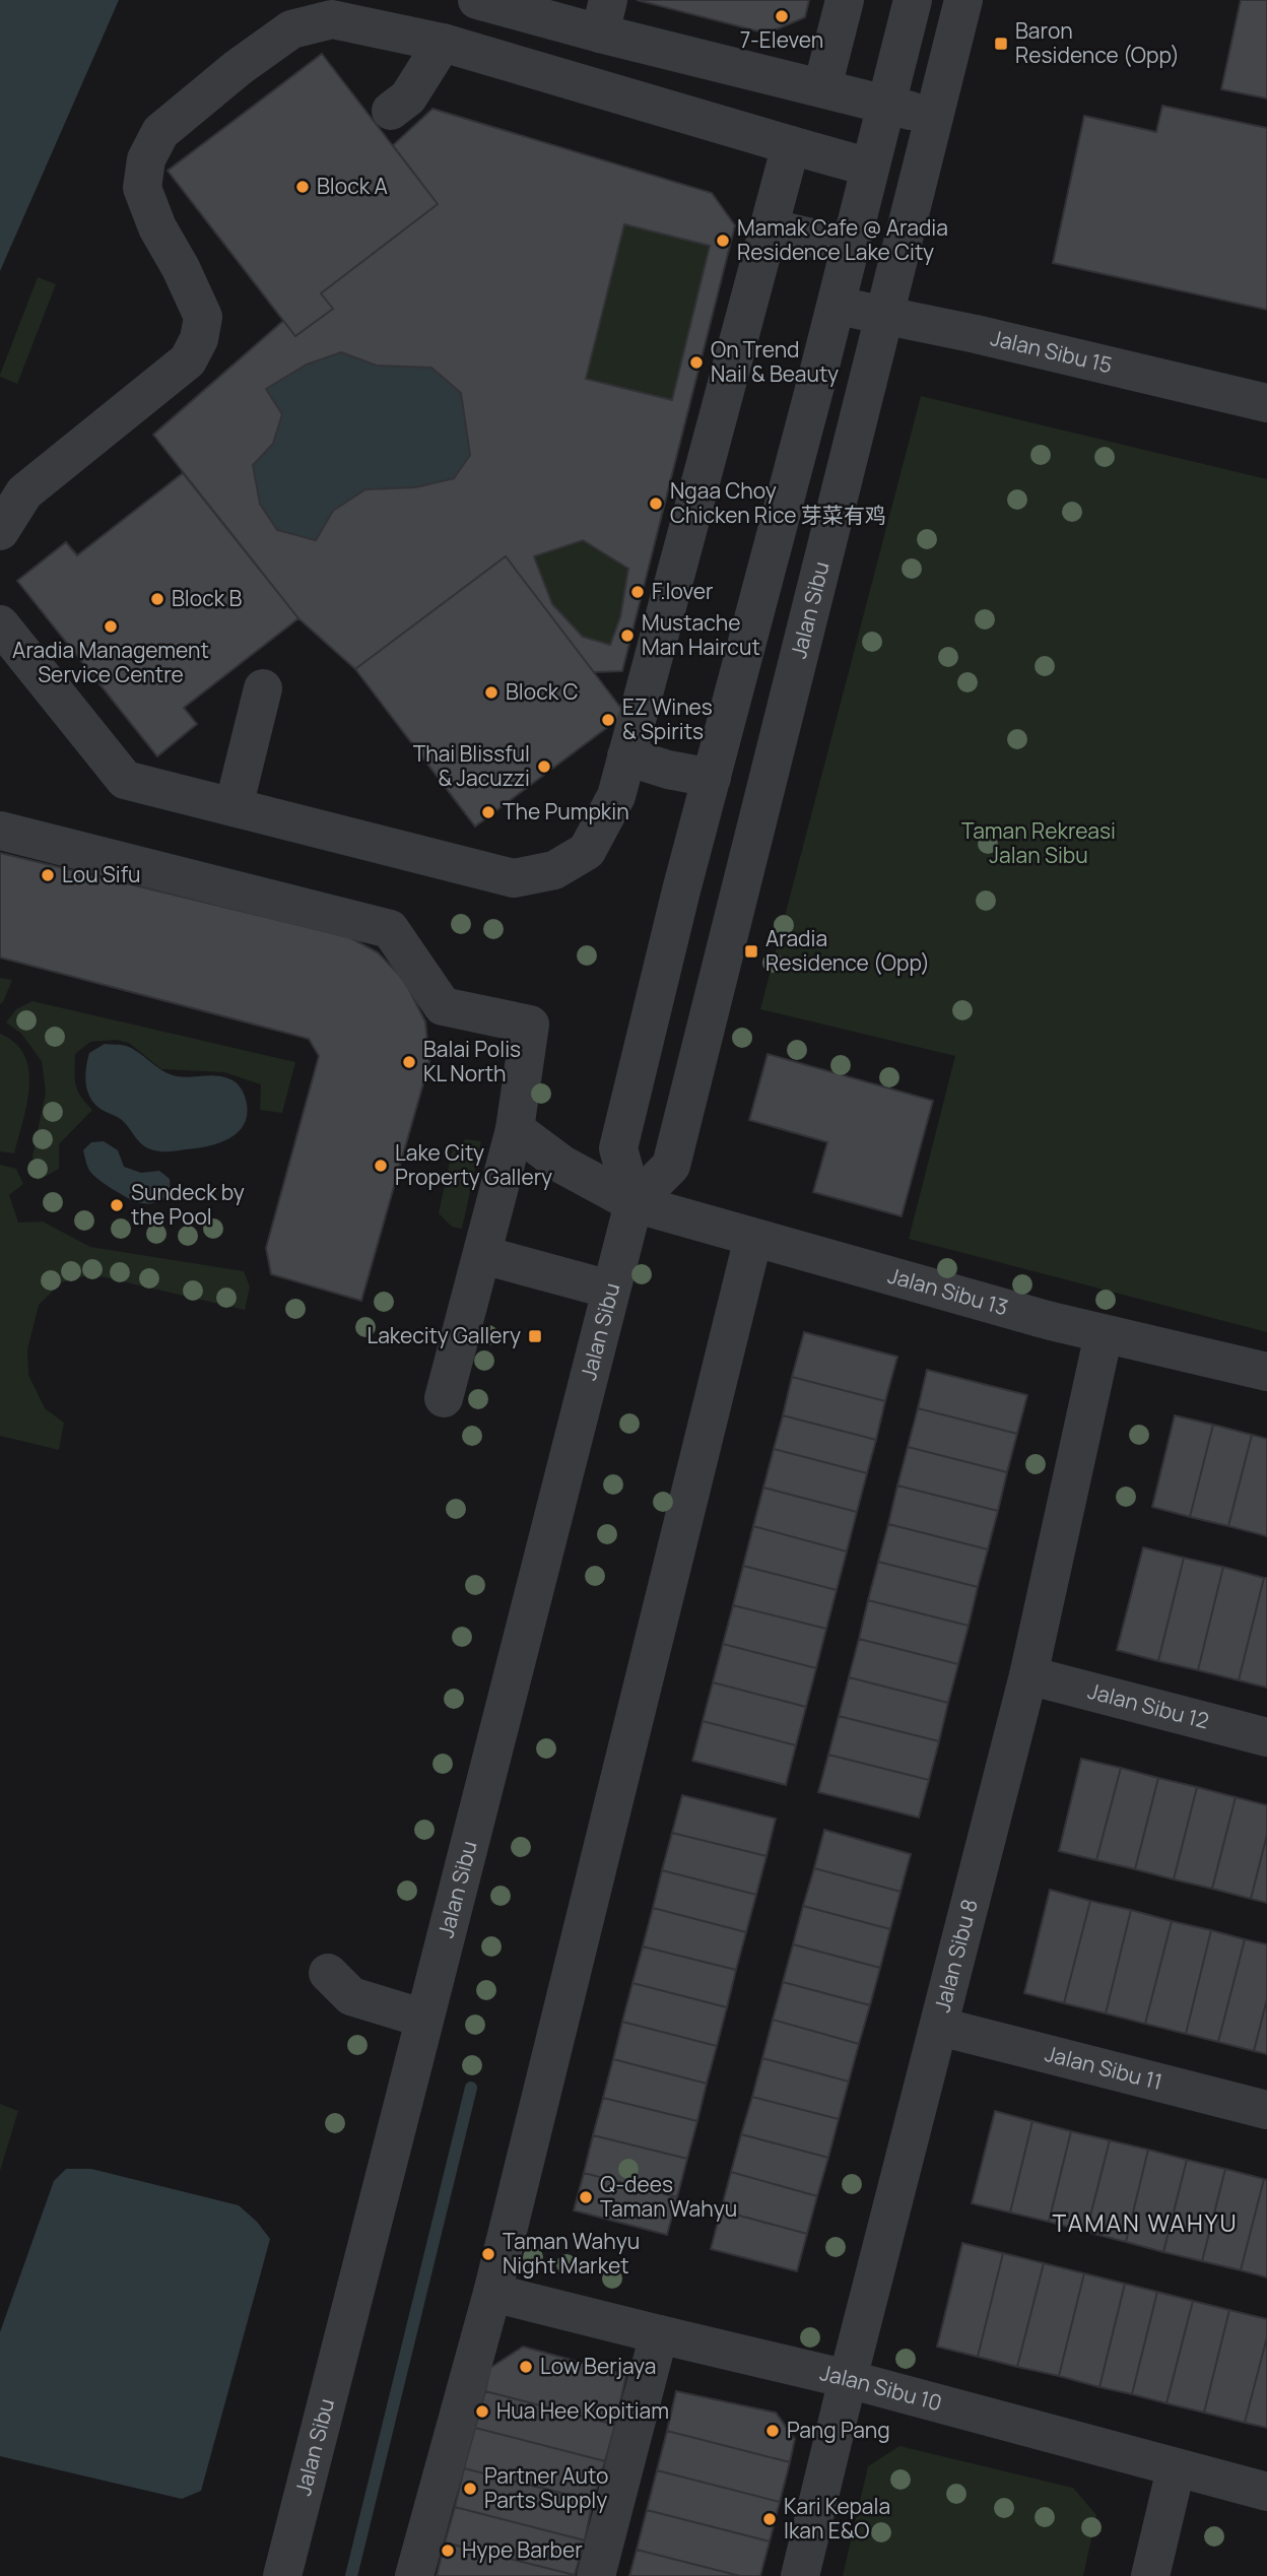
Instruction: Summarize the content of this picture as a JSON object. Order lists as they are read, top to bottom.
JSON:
{
  "streets": {
    "street": [
      "Jalan Sibu 15",
      "Jalan Sibu",
      "Jalan Sibu 13",
      "Jalan Sibu 12",
      "Jalan Sibu 8",
      "Jalan Sibu 11",
      "Jalan Sibu 10"
    ]
  },
  "crossings": [
    ["Jalan Sibu 15", "Jalan Sibu"],
    ["Jalan Sibu", "Jalan Sibu 13"],
    ["Jalan Sibu 13", "Jalan Sibu 8"],
    ["Jalan Sibu 12", "Jalan Sibu 8"],
    ["Jalan Sibu 8", "Jalan Sibu 11"],
    ["Jalan Sibu 8", "Jalan Sibu 10"]
  ],
  "districts": ["TAMAN WAHYU"],
  "parks": ["Taman Rekreasi Jalan Sibu"],
  "places": {
    "other": [
      "7-Eleven",
      "Block A",
      "Mamak Cafe @ Aradia Residence Lake City",
      "On Trend Nail & Beauty",
      "Ngaa Choy Chicken Rice 芽菜有鸡",
      "F.lover",
      "Block B",
      "Aradia Management Service Centre",
      "Mustache Man Haircut",
      "Block C",
      "EZ Wines & Spirits",
      "Thai Blissful & Jacuzzi",
      "The Pumpkin",
      "Lou Sifu",
      "Balai Polis KL North",
      "Lake City Property Gallery",
      "Sundeck by the Pool",
      "Q-dees Taman Wahyu",
      "Taman Wahyu Night Market",
      "Low Berjaya",
      "Hua Hee Kopitiam",
      "Pang Pang",
      "Partner Auto Parts Supply",
      "Kari Kepala Ikan E&O",
      "Hype Barber"
    ],
    "transit": ["Baron Residence (Opp)", "Aradia Residence (Opp)", "Lakecity Gallery"]
  }
}
